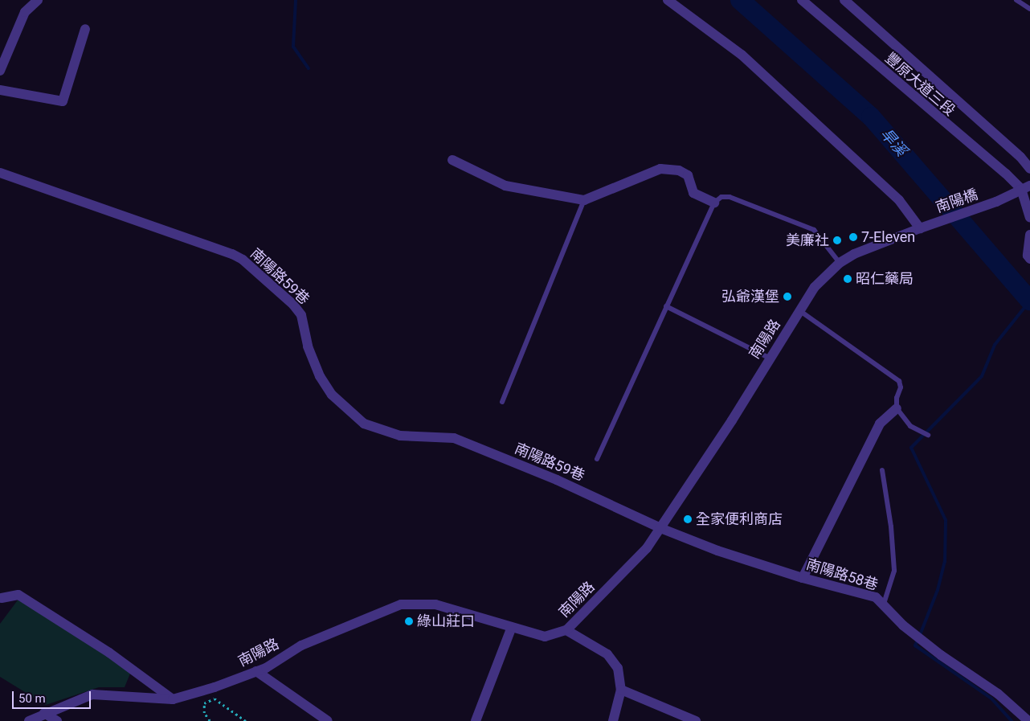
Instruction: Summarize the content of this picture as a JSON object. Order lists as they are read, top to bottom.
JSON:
{
  "streets": {
    "street": [
      "豐原大道三段",
      "南陽橋",
      "南陽路59巷",
      "南陽路",
      "南陽路58巷"
    ]
  },
  "crossings": [
    ["豐原大道三段", "南陽橋"],
    ["南陽橋", "南陽路"],
    ["南陽路59巷", "南陽路"],
    ["南陽路59巷", "南陽路58巷"],
    ["南陽路", "南陽路58巷"]
  ],
  "water": ["旱溪"],
  "places": [
    "7-Eleven",
    "美廉社",
    "昭仁藥局",
    "弘爺漢堡",
    "全家便利商店",
    "綠山莊口"
  ],
  "scale_bar": "50 m"
}
